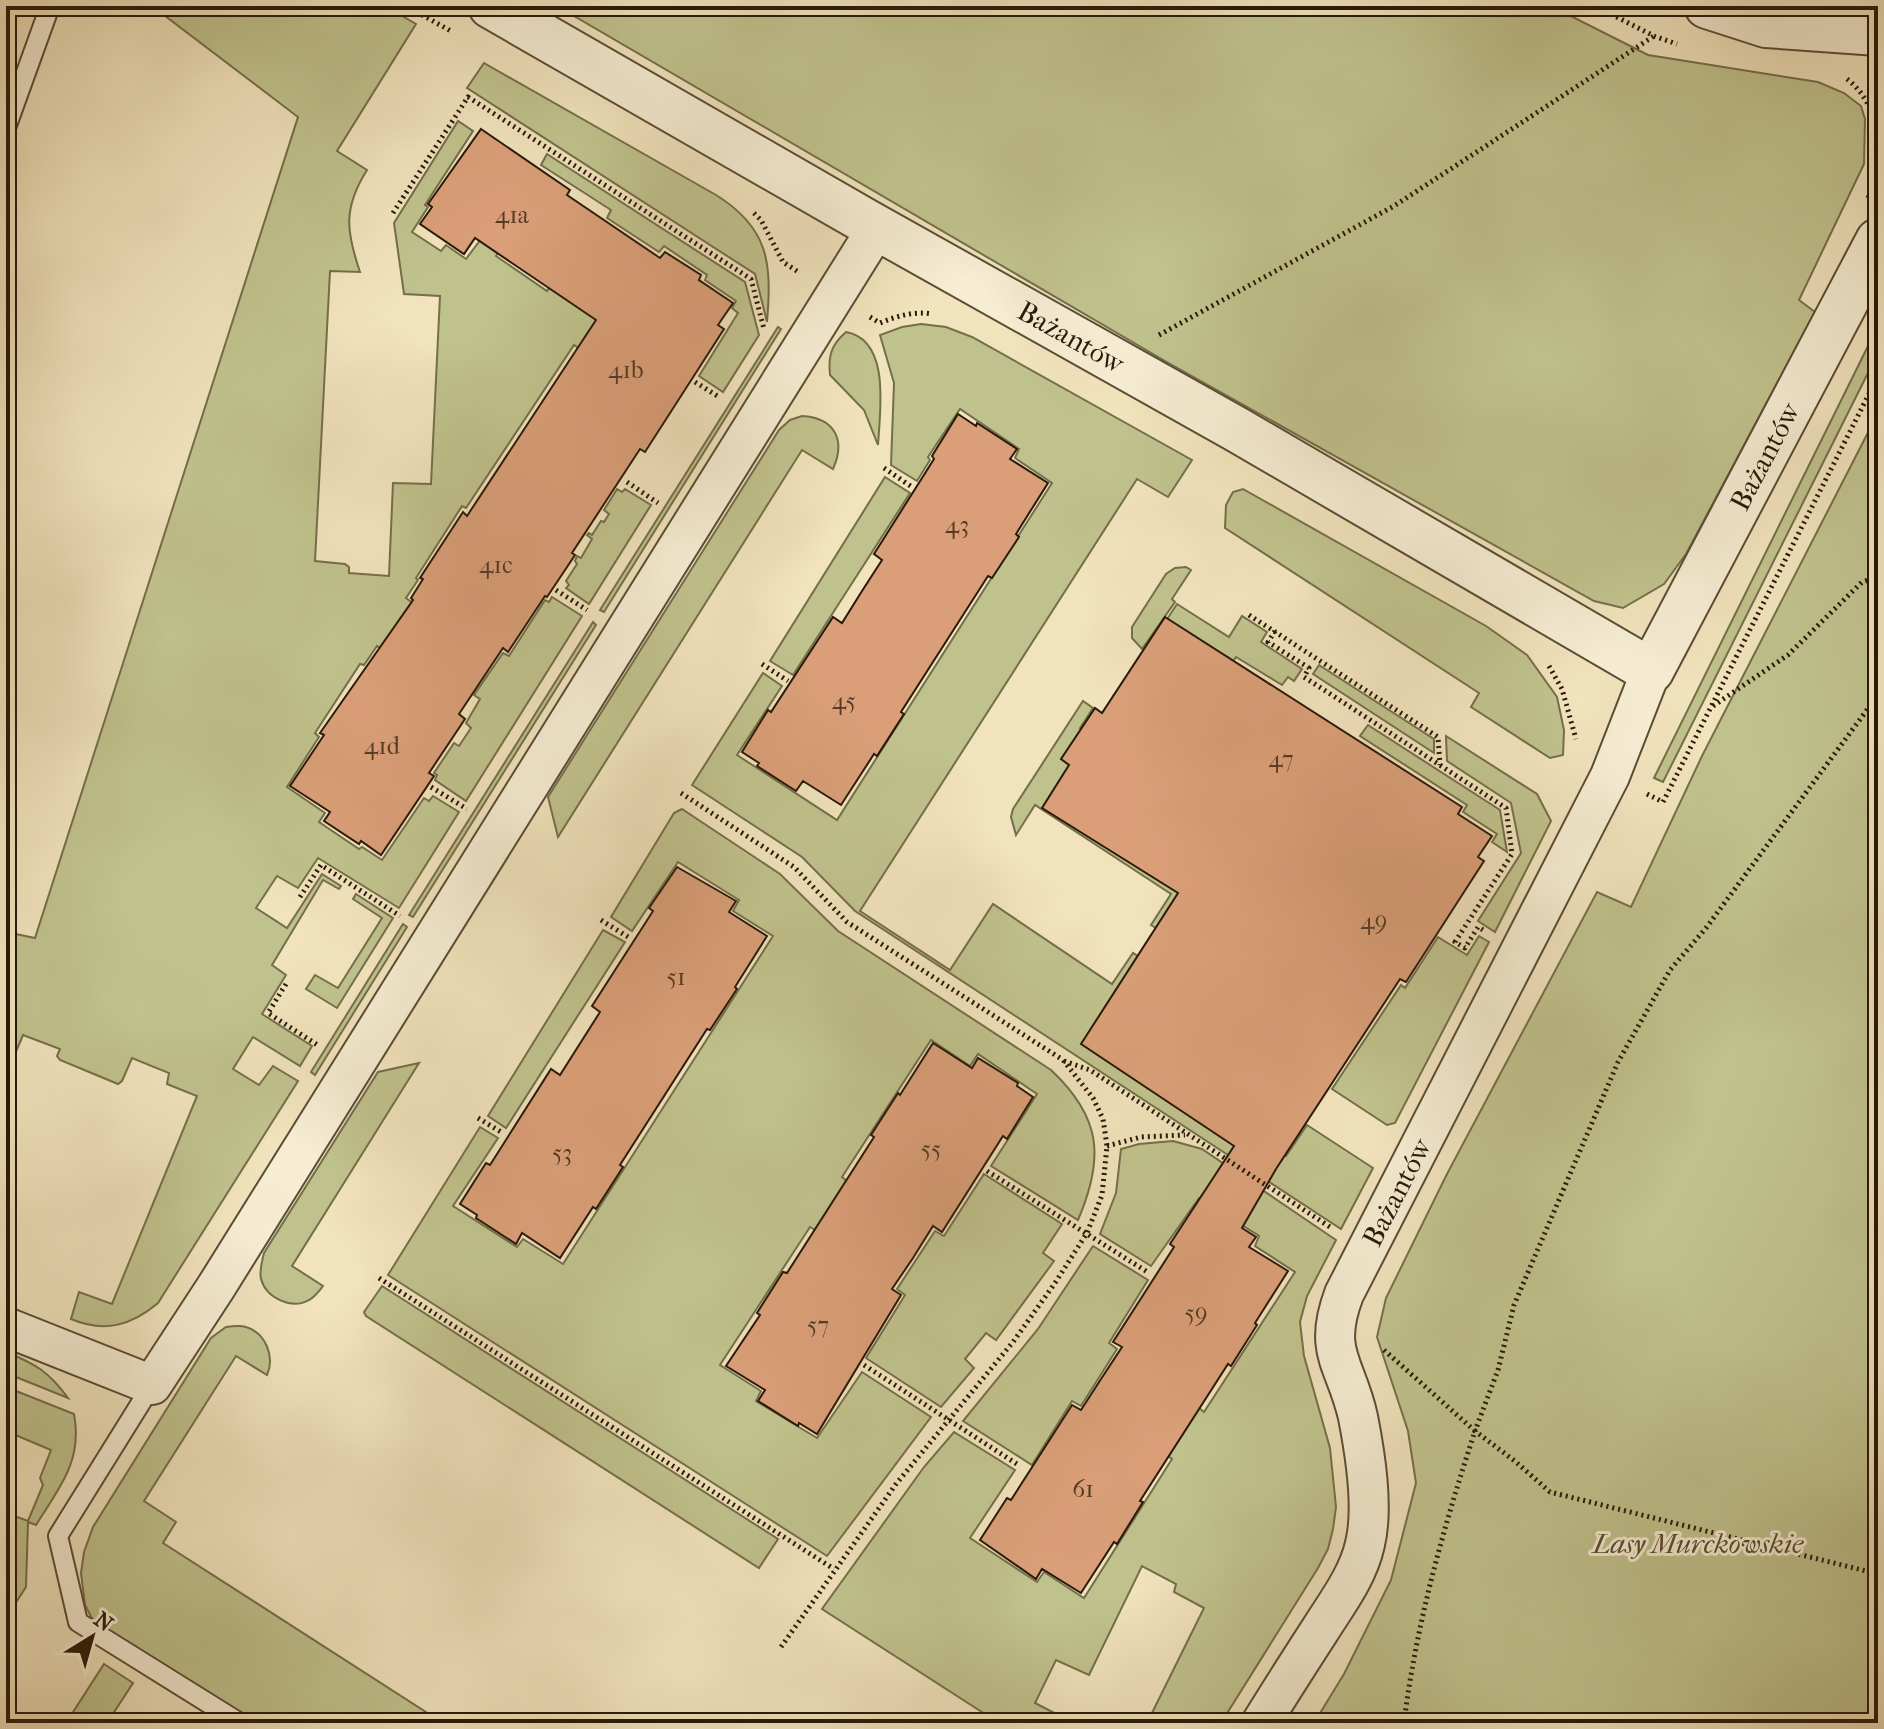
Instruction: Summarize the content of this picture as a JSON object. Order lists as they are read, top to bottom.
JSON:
{
  "streets": {
    "street": ["Bażantów"]
  },
  "parks": ["Lasy Murckowskie"],
  "house_numbers": [
    "41a",
    "41b",
    "43",
    "41c",
    "45",
    "41d",
    "47",
    "49",
    "51",
    "55",
    "53",
    "59",
    "57",
    "61"
  ],
  "north": "top right"
}
